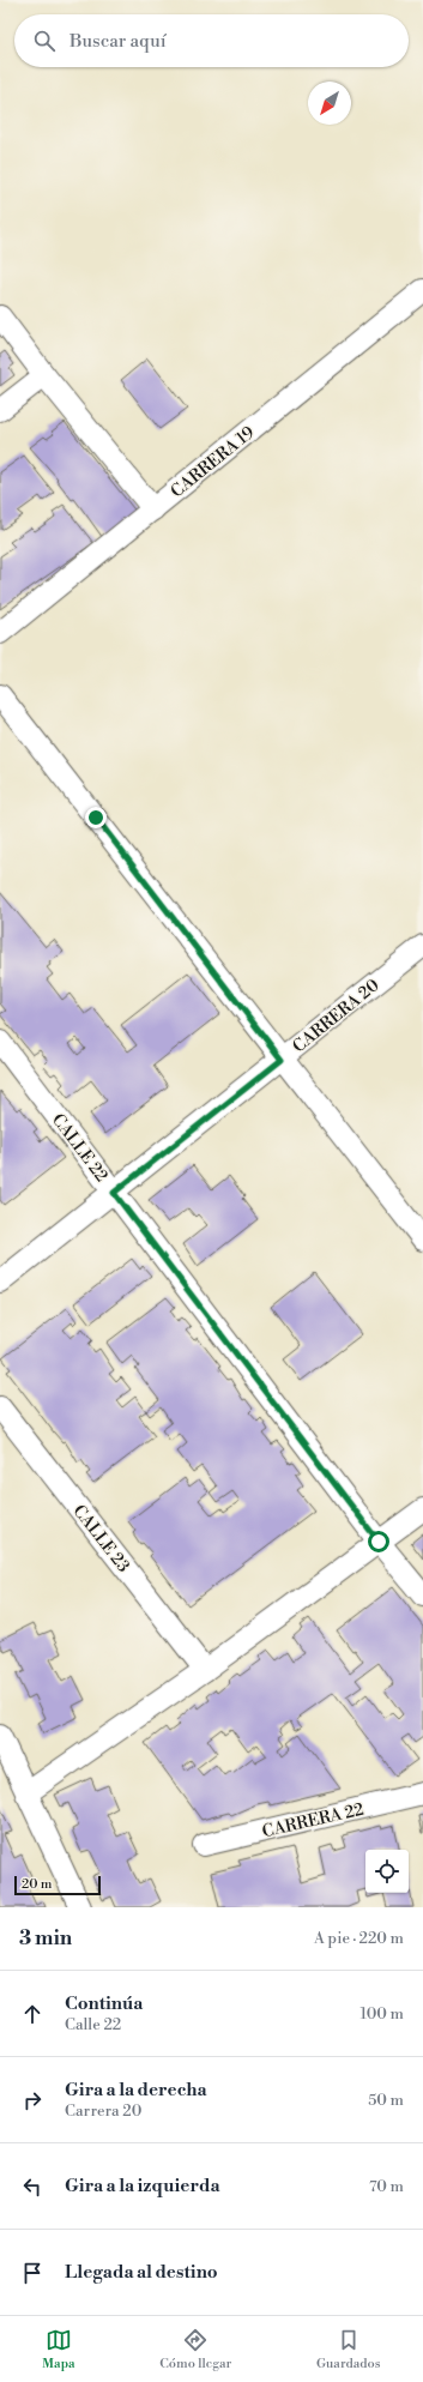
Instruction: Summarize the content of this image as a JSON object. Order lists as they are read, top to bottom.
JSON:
{
  "streets": {
    "street": [
      "CARRERA 19",
      "CARRERA 20",
      "CALLE 22",
      "CALLE 23",
      "CARRERA 22"
    ]
  },
  "crossings": [
    ["CARRERA 20", "CALLE 22"]
  ],
  "scale_bar": "20 m",
  "north": "bottom left",
  "page": {
    "search": "Buscar aquí",
    "scale": "20 m",
    "heading": ["3 min", "A pie · 220 m"],
    "list": [
      ["Continúa", "Calle 22", "100 m"],
      ["Gira a la derecha", "Carrera 20", "50 m"],
      ["Gira a la izquierda", "70 m"],
      "Llegada al destino"
    ],
    "nav": ["Mapa", "Cómo llegar", "Guardados"]
  }
}
